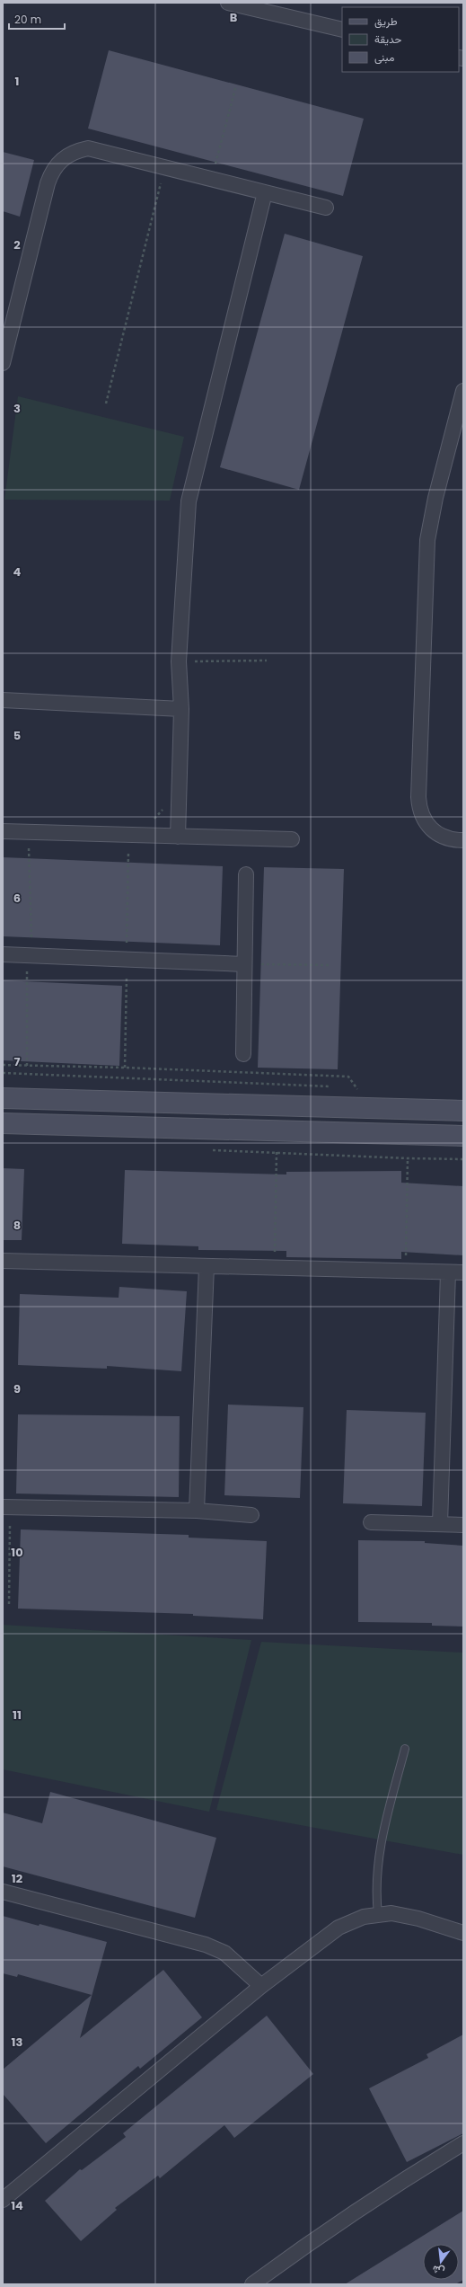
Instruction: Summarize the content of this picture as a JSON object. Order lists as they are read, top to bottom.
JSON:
{
  "legend": ["طريق", "حديقة", "مبنى"],
  "scale_bar": "20 m",
  "north": "bottom",
  "grid": {
    "columns": ["B"],
    "rows": [
      "1",
      "2",
      "3",
      "4",
      "5",
      "6",
      "7",
      "8",
      "9",
      "10",
      "11",
      "12",
      "13",
      "14"
    ]
  }
}
